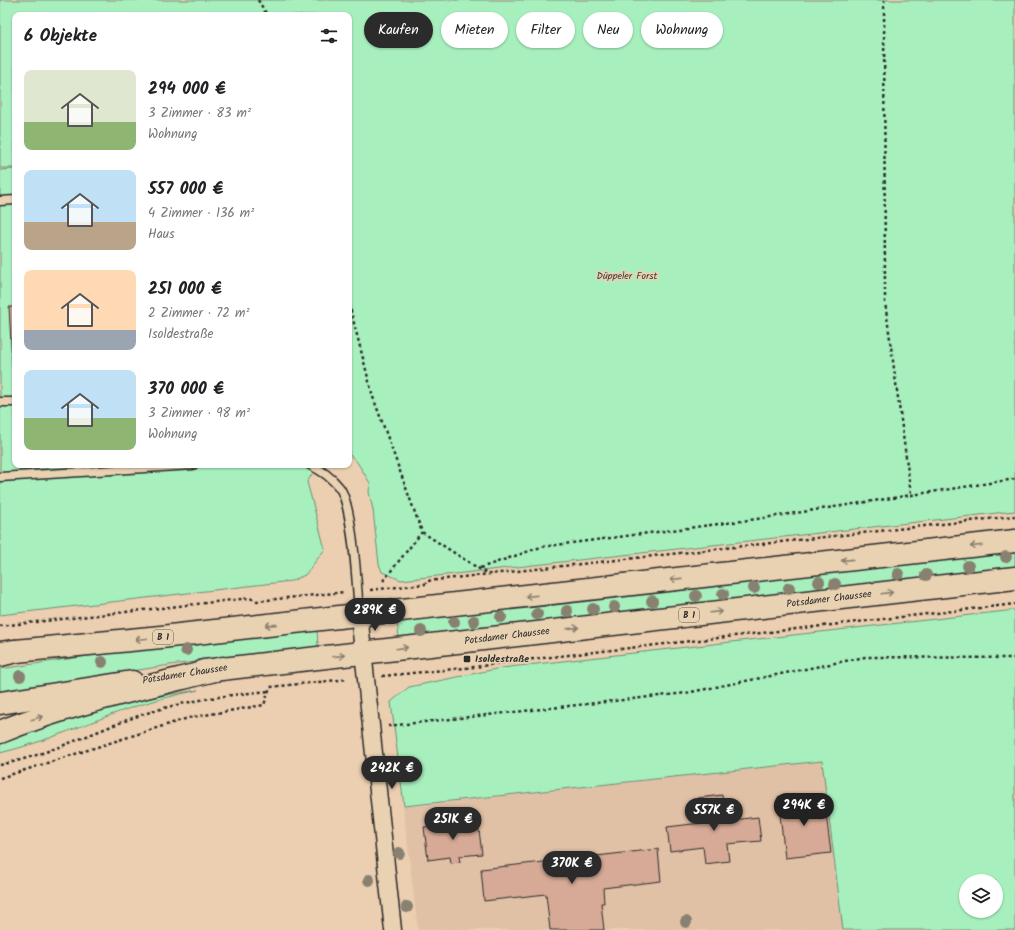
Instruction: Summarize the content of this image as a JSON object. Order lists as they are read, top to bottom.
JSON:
{
  "streets": {
    "main road": ["Potsdamer Chaussee", "B 1"]
  },
  "parks": ["Düppeler Forst"],
  "places": {
    "transit": ["Isoldestraße"]
  },
  "page": {
    "chip": [
      "Kaufen",
      "Mieten",
      "Filter",
      "Neu",
      "Wohnung"
    ],
    "heading": "6 Objekte",
    "list": [
      {
        "name": "294 000 €",
        "note": "3 Zimmer · 83 m² · Wohnung"
      },
      {
        "name": "557 000 €",
        "note": "4 Zimmer · 136 m² · Haus"
      },
      {
        "name": "251 000 €",
        "note": "2 Zimmer · 72 m² · Isoldestraße"
      },
      {
        "name": "370 000 €",
        "note": "3 Zimmer · 98 m² · Wohnung"
      }
    ],
    "price": [
      "289K €",
      "242K €",
      "294K €",
      "557K €",
      "251K €",
      "370K €"
    ]
  }
}
